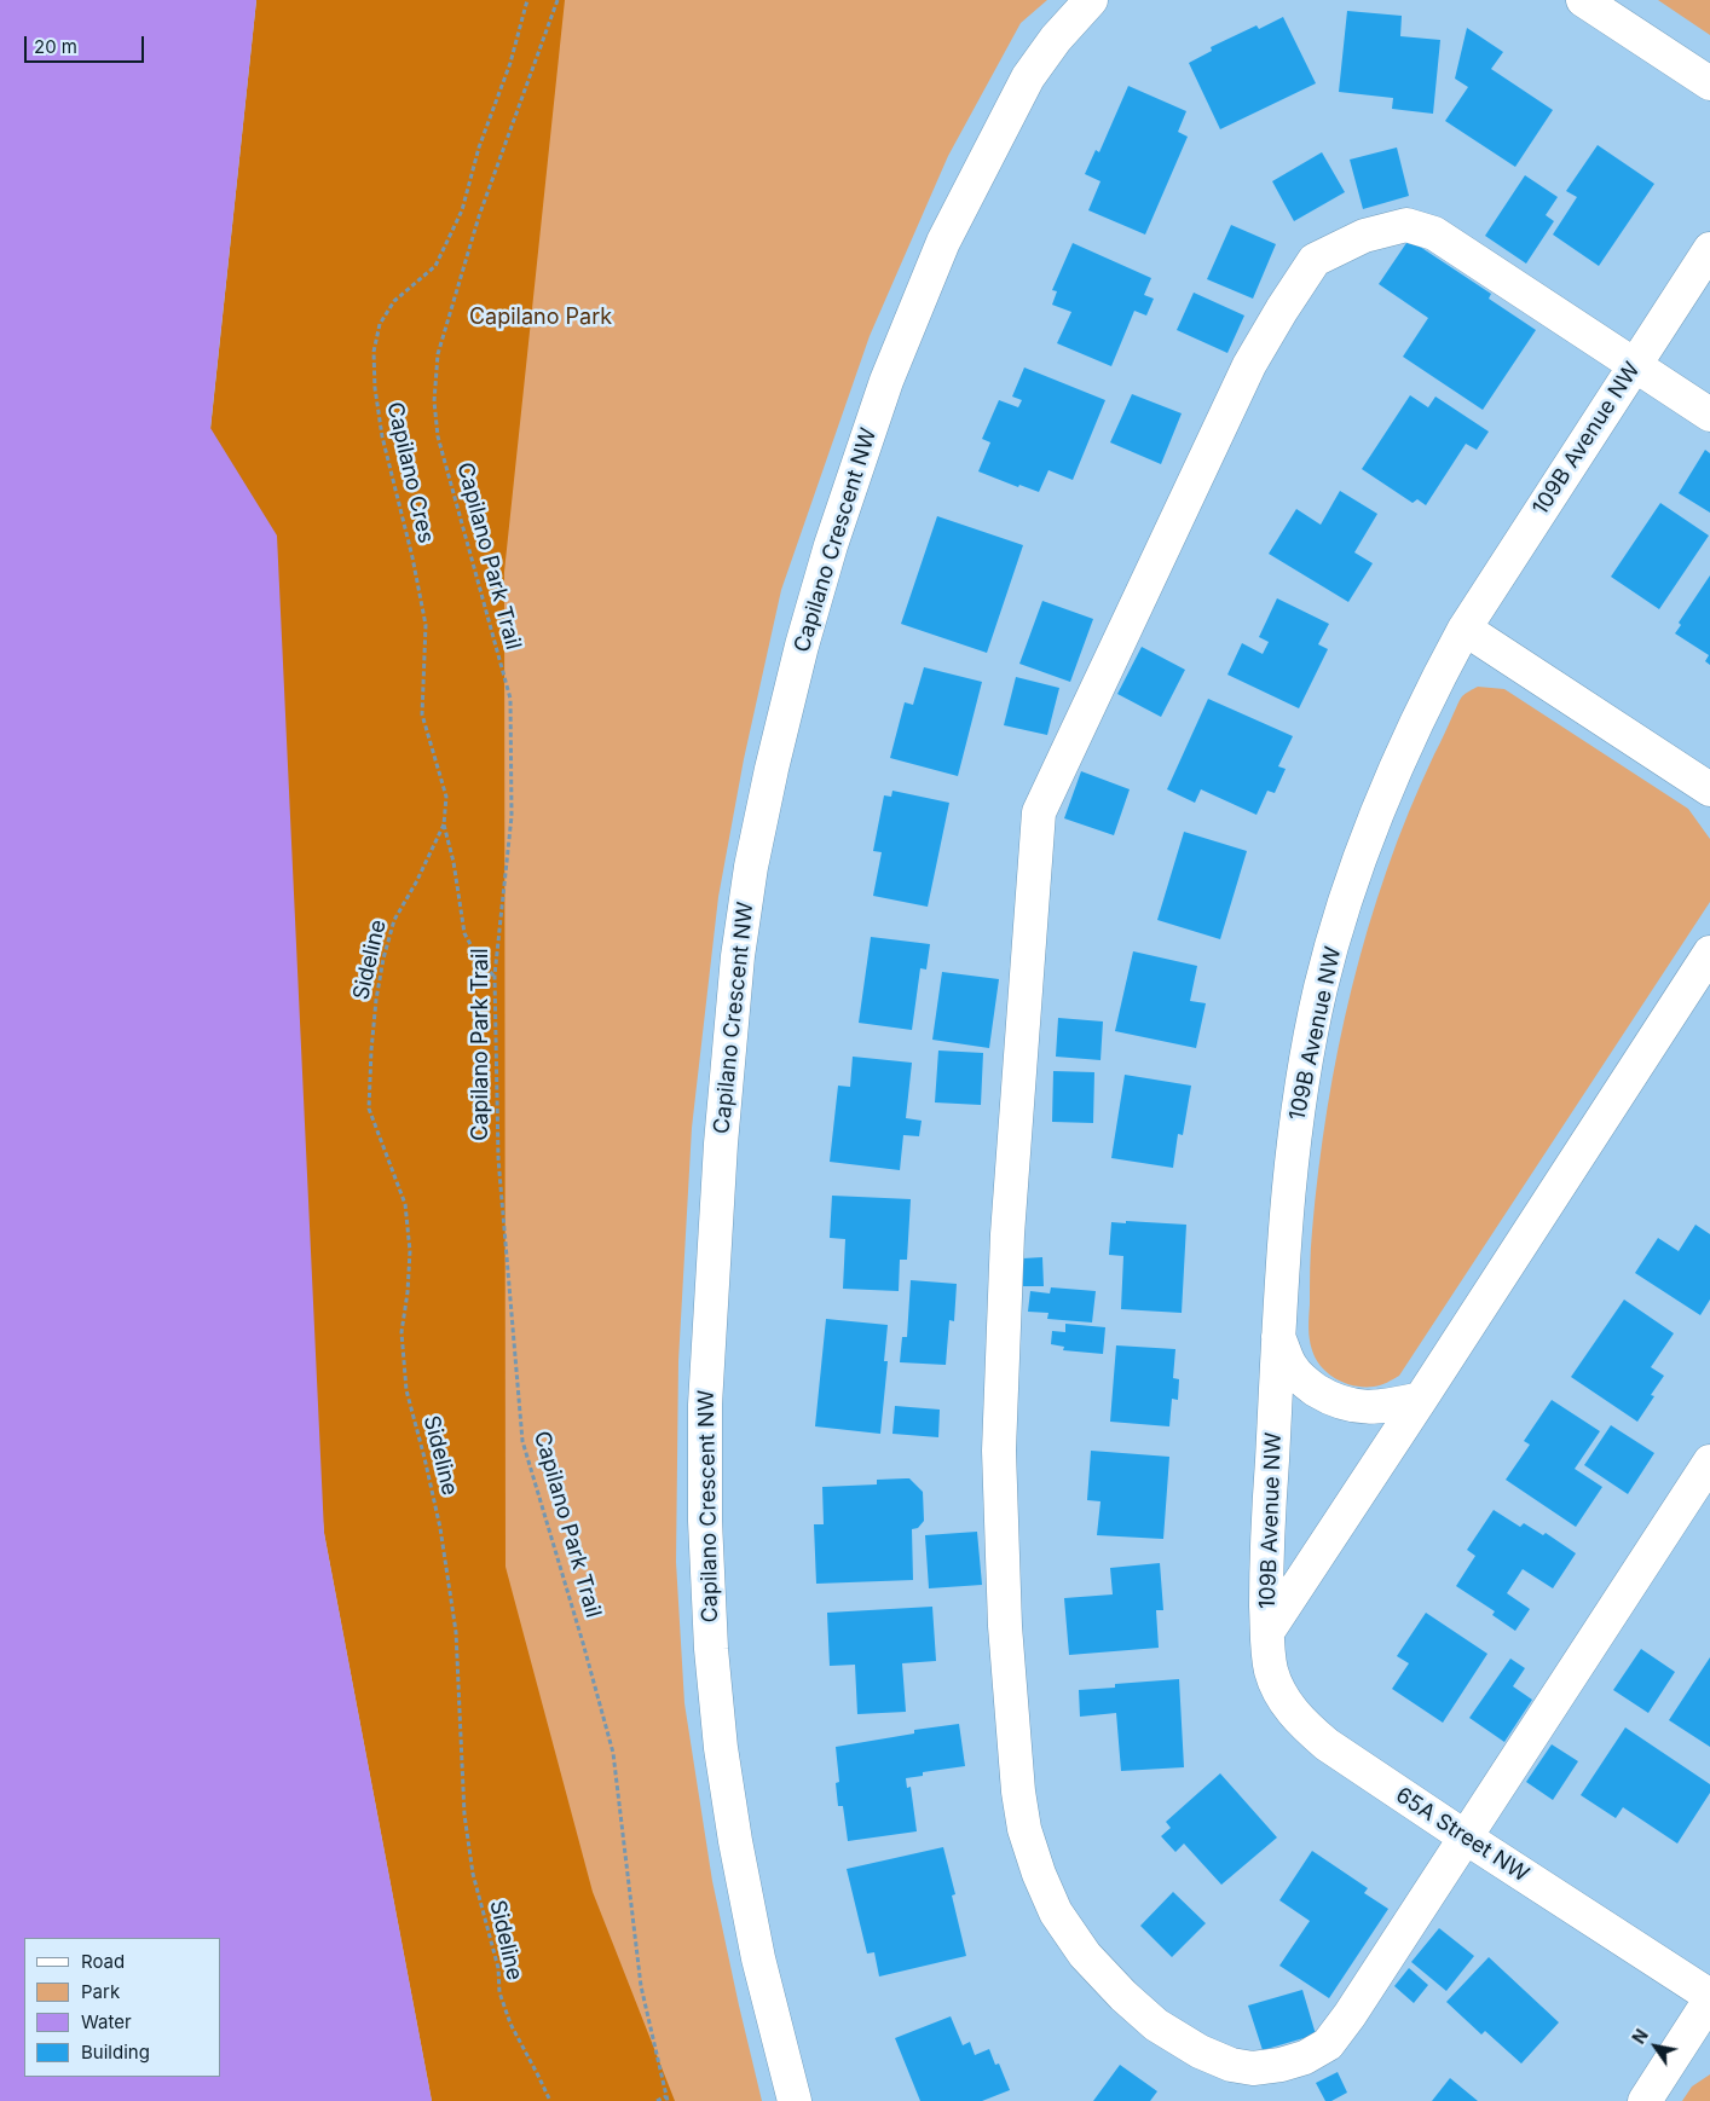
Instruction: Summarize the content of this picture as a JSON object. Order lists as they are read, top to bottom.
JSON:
{
  "streets": {
    "street": ["109B Avenue NW", "Capilano Crescent NW", "65A Street NW"],
    "path": ["Capilano Cres", "Capilano Park Trail", "Sideline"]
  },
  "crossings": [
    ["109B Avenue NW", "65A Street NW"],
    ["Capilano Cres", "Capilano Park Trail"],
    ["Capilano Cres", "Sideline"]
  ],
  "parks": ["Capilano Park"],
  "legend": [
    "Road",
    "Park",
    "Water",
    "Building"
  ],
  "scale_bar": "20 m",
  "north": "top left"
}
